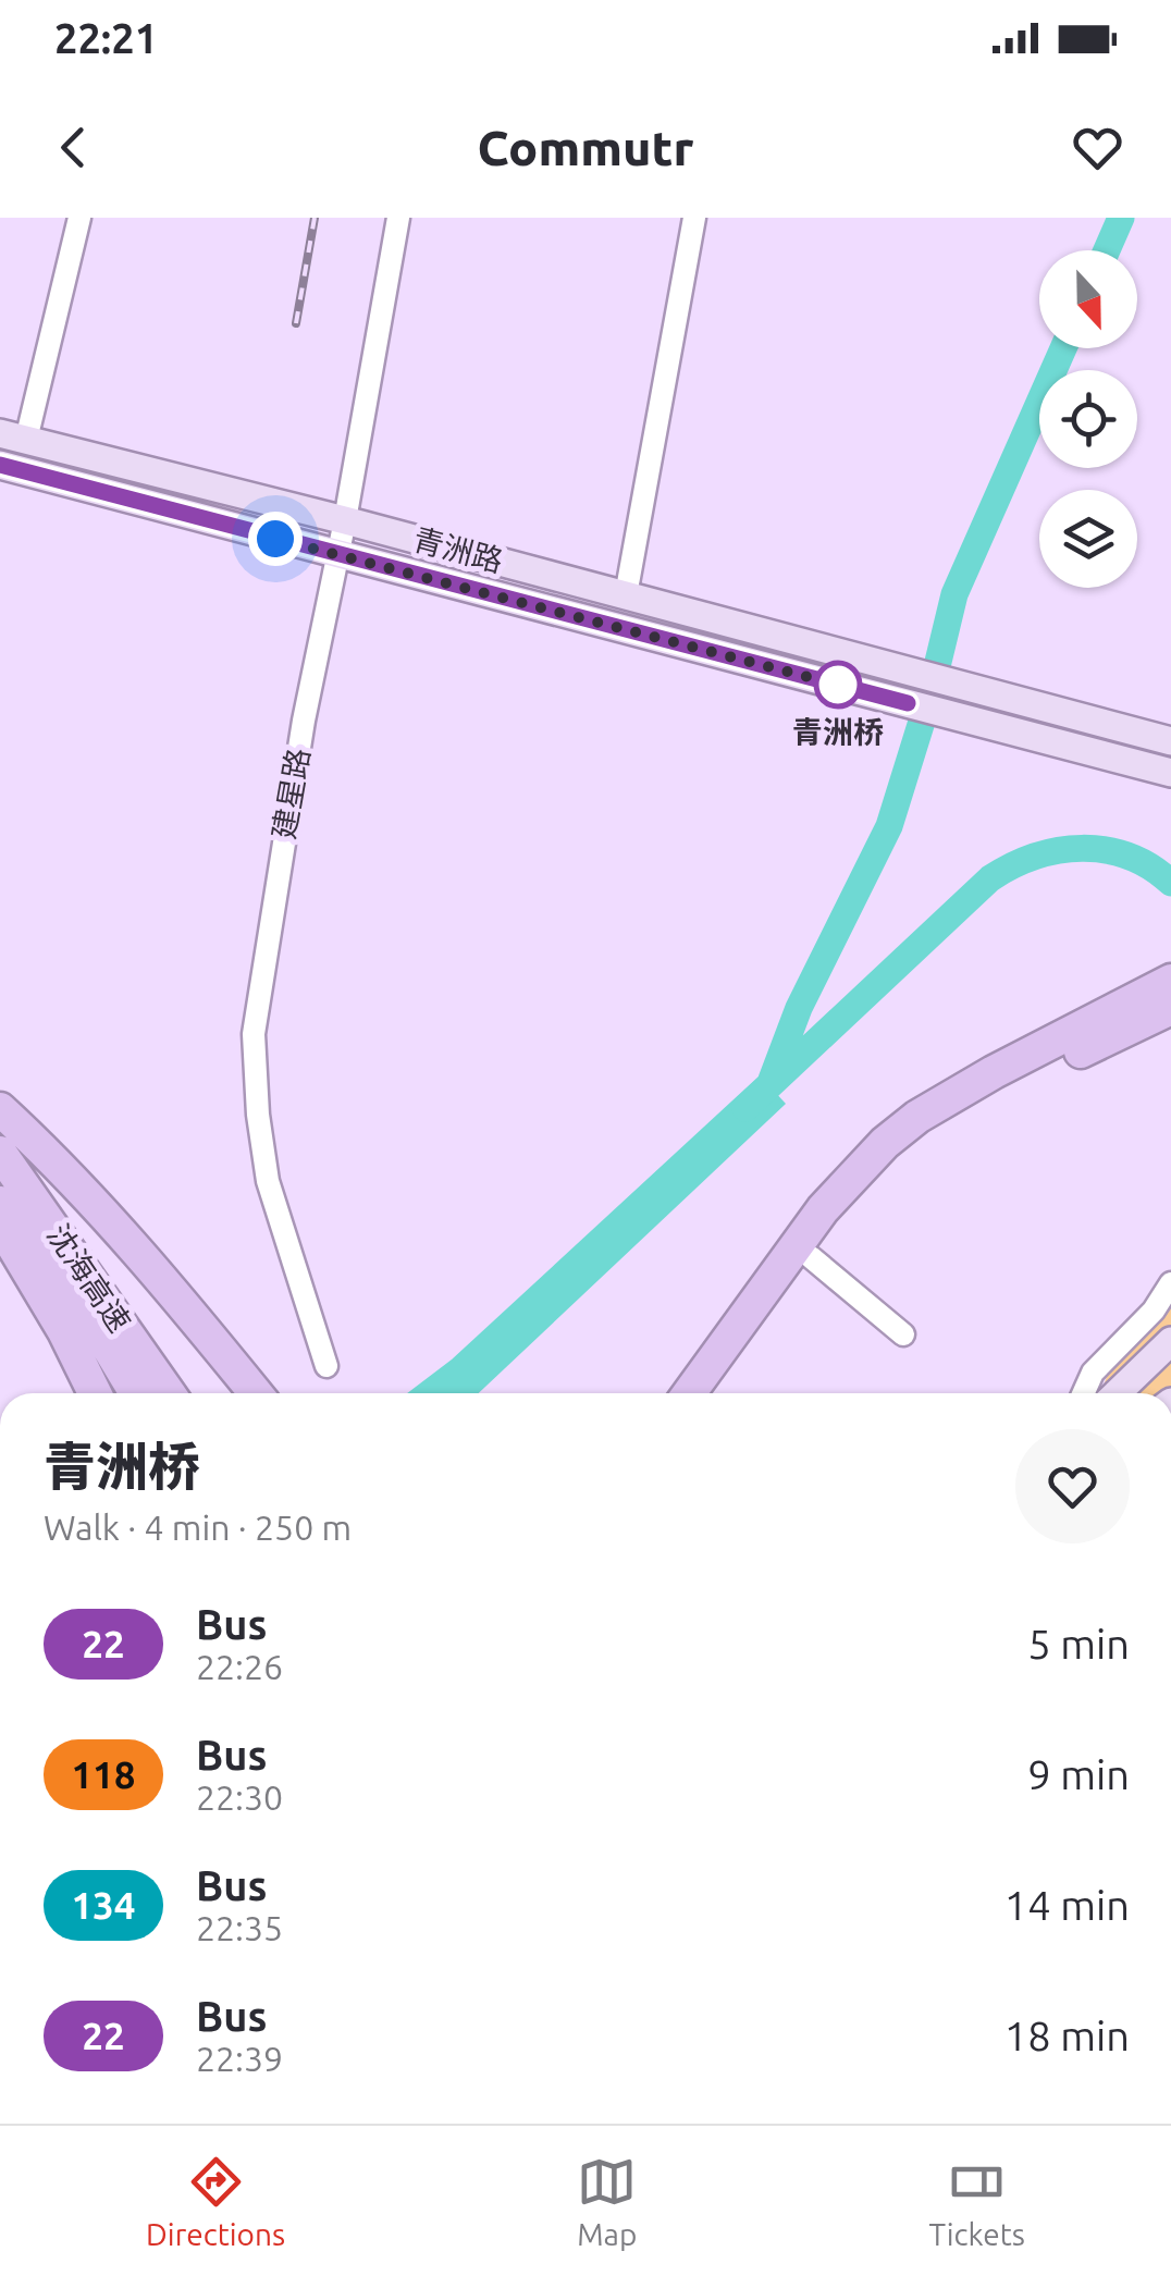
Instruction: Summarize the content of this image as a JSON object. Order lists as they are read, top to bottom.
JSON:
{
  "streets": {
    "highway": ["沈海高速"],
    "main road": ["青洲路"],
    "street": ["建星路"]
  },
  "crossings": [
    ["青洲路", "建星路"]
  ],
  "places": ["青洲桥"],
  "lines": ["bus line 22"],
  "north": "bottom",
  "page": {
    "status": "22:21",
    "header": "Commutr",
    "heading": ["青洲桥", "Walk · 4 min · 250 m"],
    "list": [
      {
        "mark": "22",
        "name": "Bus",
        "note": "22:26",
        "value": "5 min"
      },
      {
        "mark": "118",
        "name": "Bus",
        "note": "22:30",
        "value": "9 min"
      },
      {
        "mark": "134",
        "name": "Bus",
        "note": "22:35",
        "value": "14 min"
      },
      {
        "mark": "22",
        "name": "Bus",
        "note": "22:39",
        "value": "18 min"
      }
    ],
    "tabs": ["Directions", "Map", "Tickets"]
  }
}
